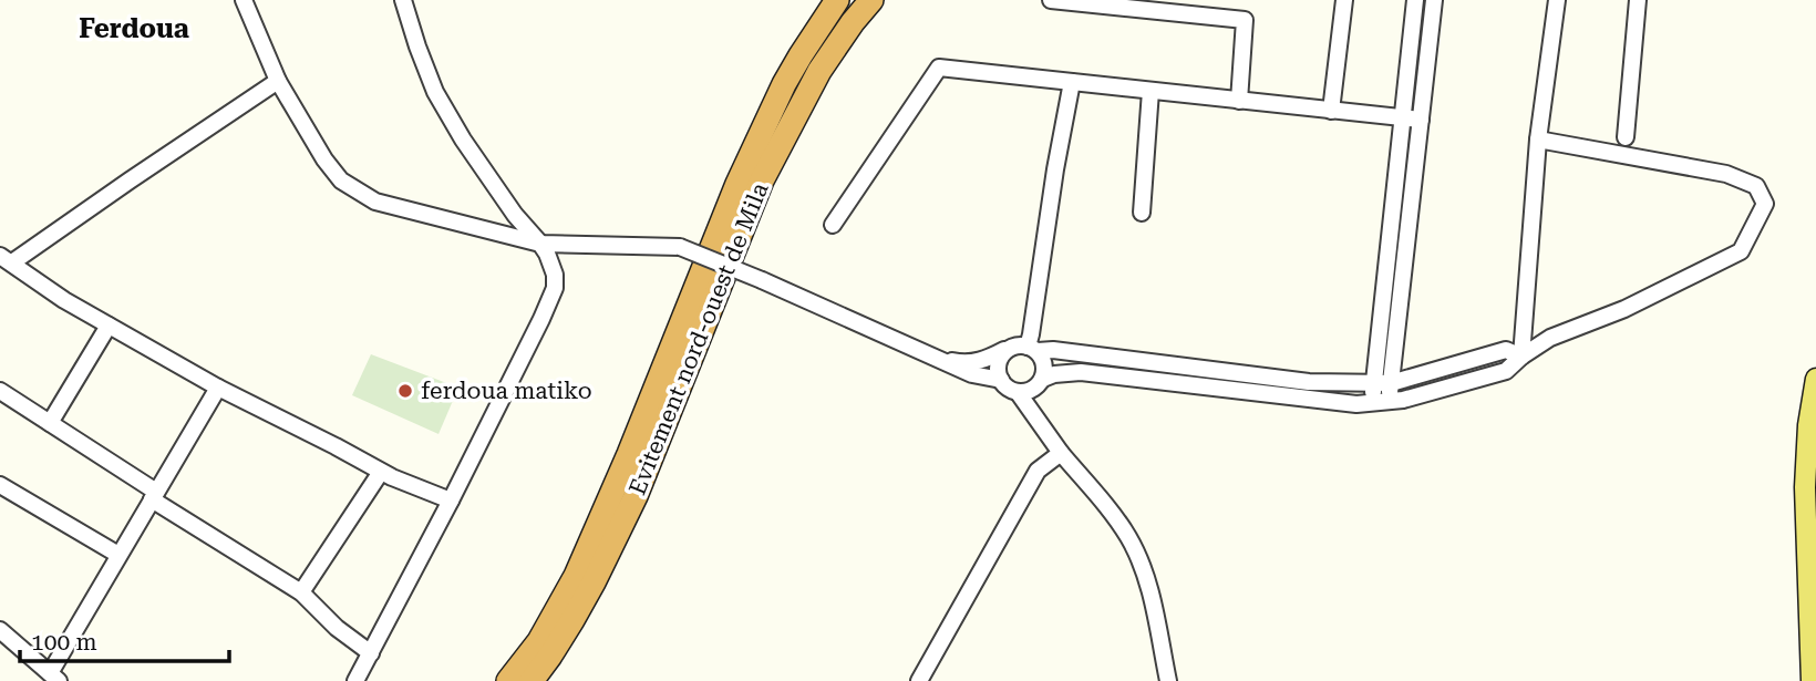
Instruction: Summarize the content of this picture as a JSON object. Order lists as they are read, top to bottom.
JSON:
{
  "streets": {
    "highway": ["Evitement nord-ouest de Mila"]
  },
  "districts": ["Ferdoua"],
  "places": ["ferdoua matiko"],
  "scale_bar": "100 m"
}
